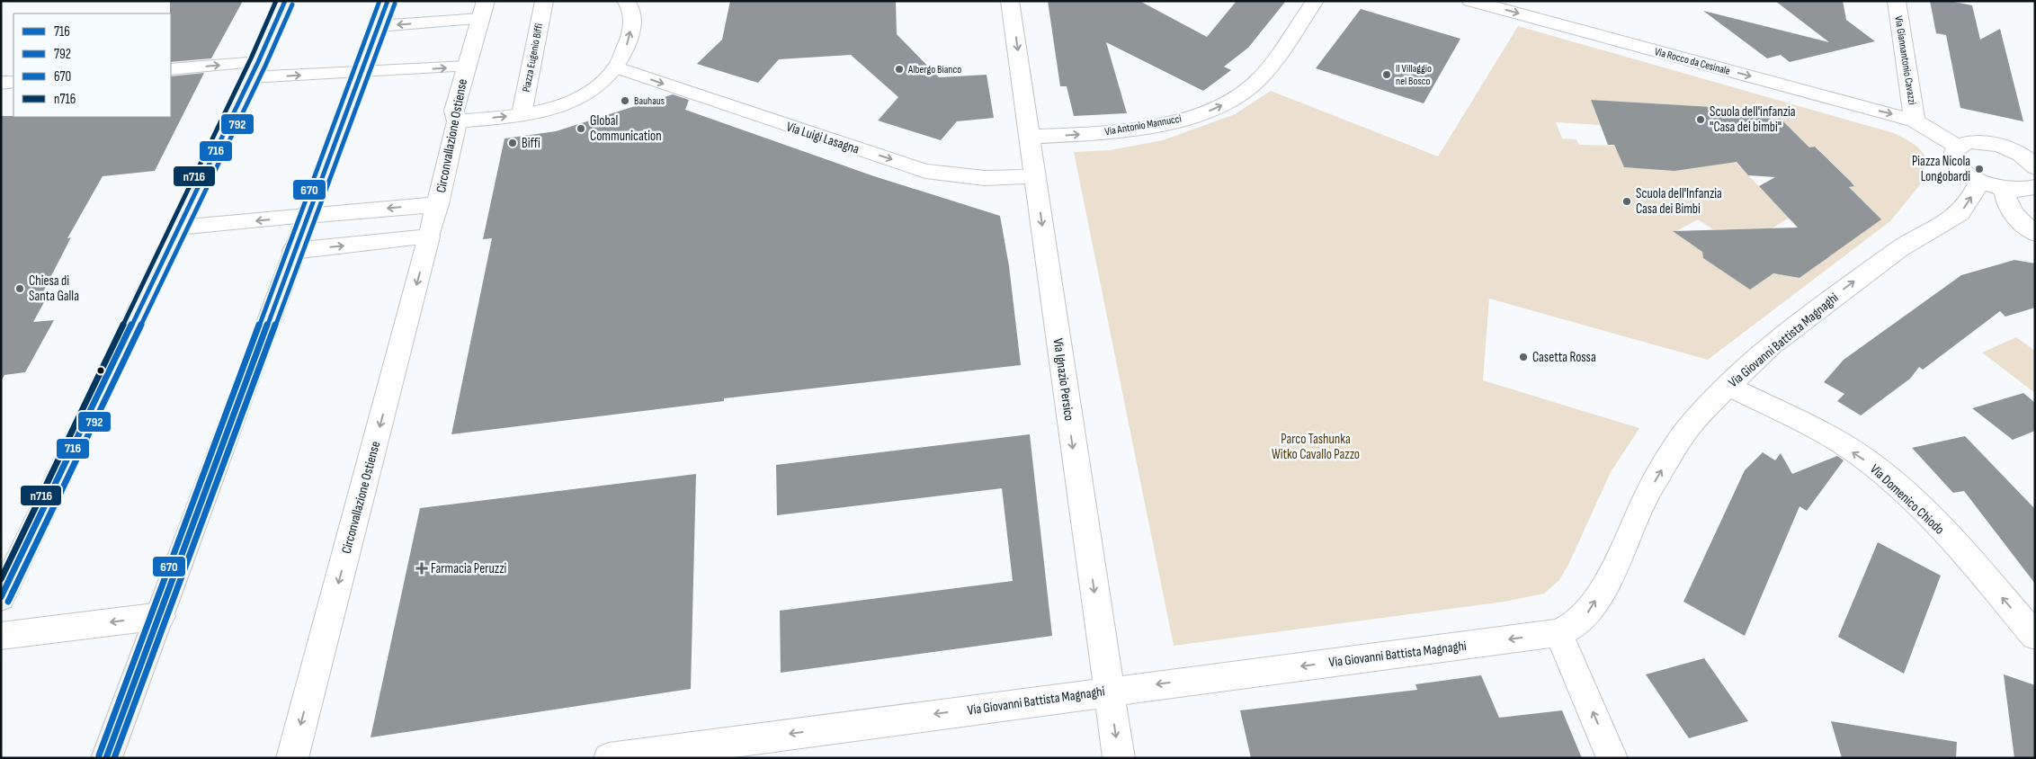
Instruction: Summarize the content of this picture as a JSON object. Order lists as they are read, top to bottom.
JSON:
{
  "streets": {
    "street": [
      "Piazza Eugenio Biffi",
      "Via Giannantonio Cavazzi",
      "Via Rocco da Cesinale",
      "Via Antonio Mannucci",
      "Circonvallazione Ostiense",
      "Via Luigi Lasagna",
      "Via Giovanni Battista Magnaghi",
      "Via Ignazio Persico",
      "Via Domenico Chiodo"
    ]
  },
  "crossings": [
    ["Piazza Eugenio Biffi", "Circonvallazione Ostiense"],
    ["Piazza Eugenio Biffi", "Via Luigi Lasagna"],
    ["Via Giannantonio Cavazzi", "Via Rocco da Cesinale"],
    ["Via Antonio Mannucci", "Via Ignazio Persico"],
    ["Via Luigi Lasagna", "Via Ignazio Persico"],
    ["Via Giovanni Battista Magnaghi", "Via Ignazio Persico"],
    ["Via Giovanni Battista Magnaghi", "Via Domenico Chiodo"]
  ],
  "one_way": [
    "Via Rocco da Cesinale",
    "Via Antonio Mannucci",
    "Via Luigi Lasagna",
    "Via Ignazio Persico",
    "Via Domenico Chiodo"
  ],
  "parks": ["Parco Tashunka Witko Cavallo Pazzo"],
  "places": {
    "other": [
      "Albergo Bianco",
      "Il Villaggio nel Bosco",
      "Bauhaus",
      "Scuola dell'infanzia \"Casa dei bimbi\"",
      "Global Communication",
      "Biffi",
      "Piazza Nicola Longobardi",
      "Scuola dell'Infanzia Casa dei Bimbi",
      "Chiesa di Santa Galla",
      "Casetta Rossa"
    ],
    "health": ["Farmacia Peruzzi"]
  },
  "lines": [
    "transit line 716",
    "transit line 670",
    "transit line n716",
    "transit line 792"
  ],
  "legend": [
    "716",
    "792",
    "670",
    "n716"
  ]
}
